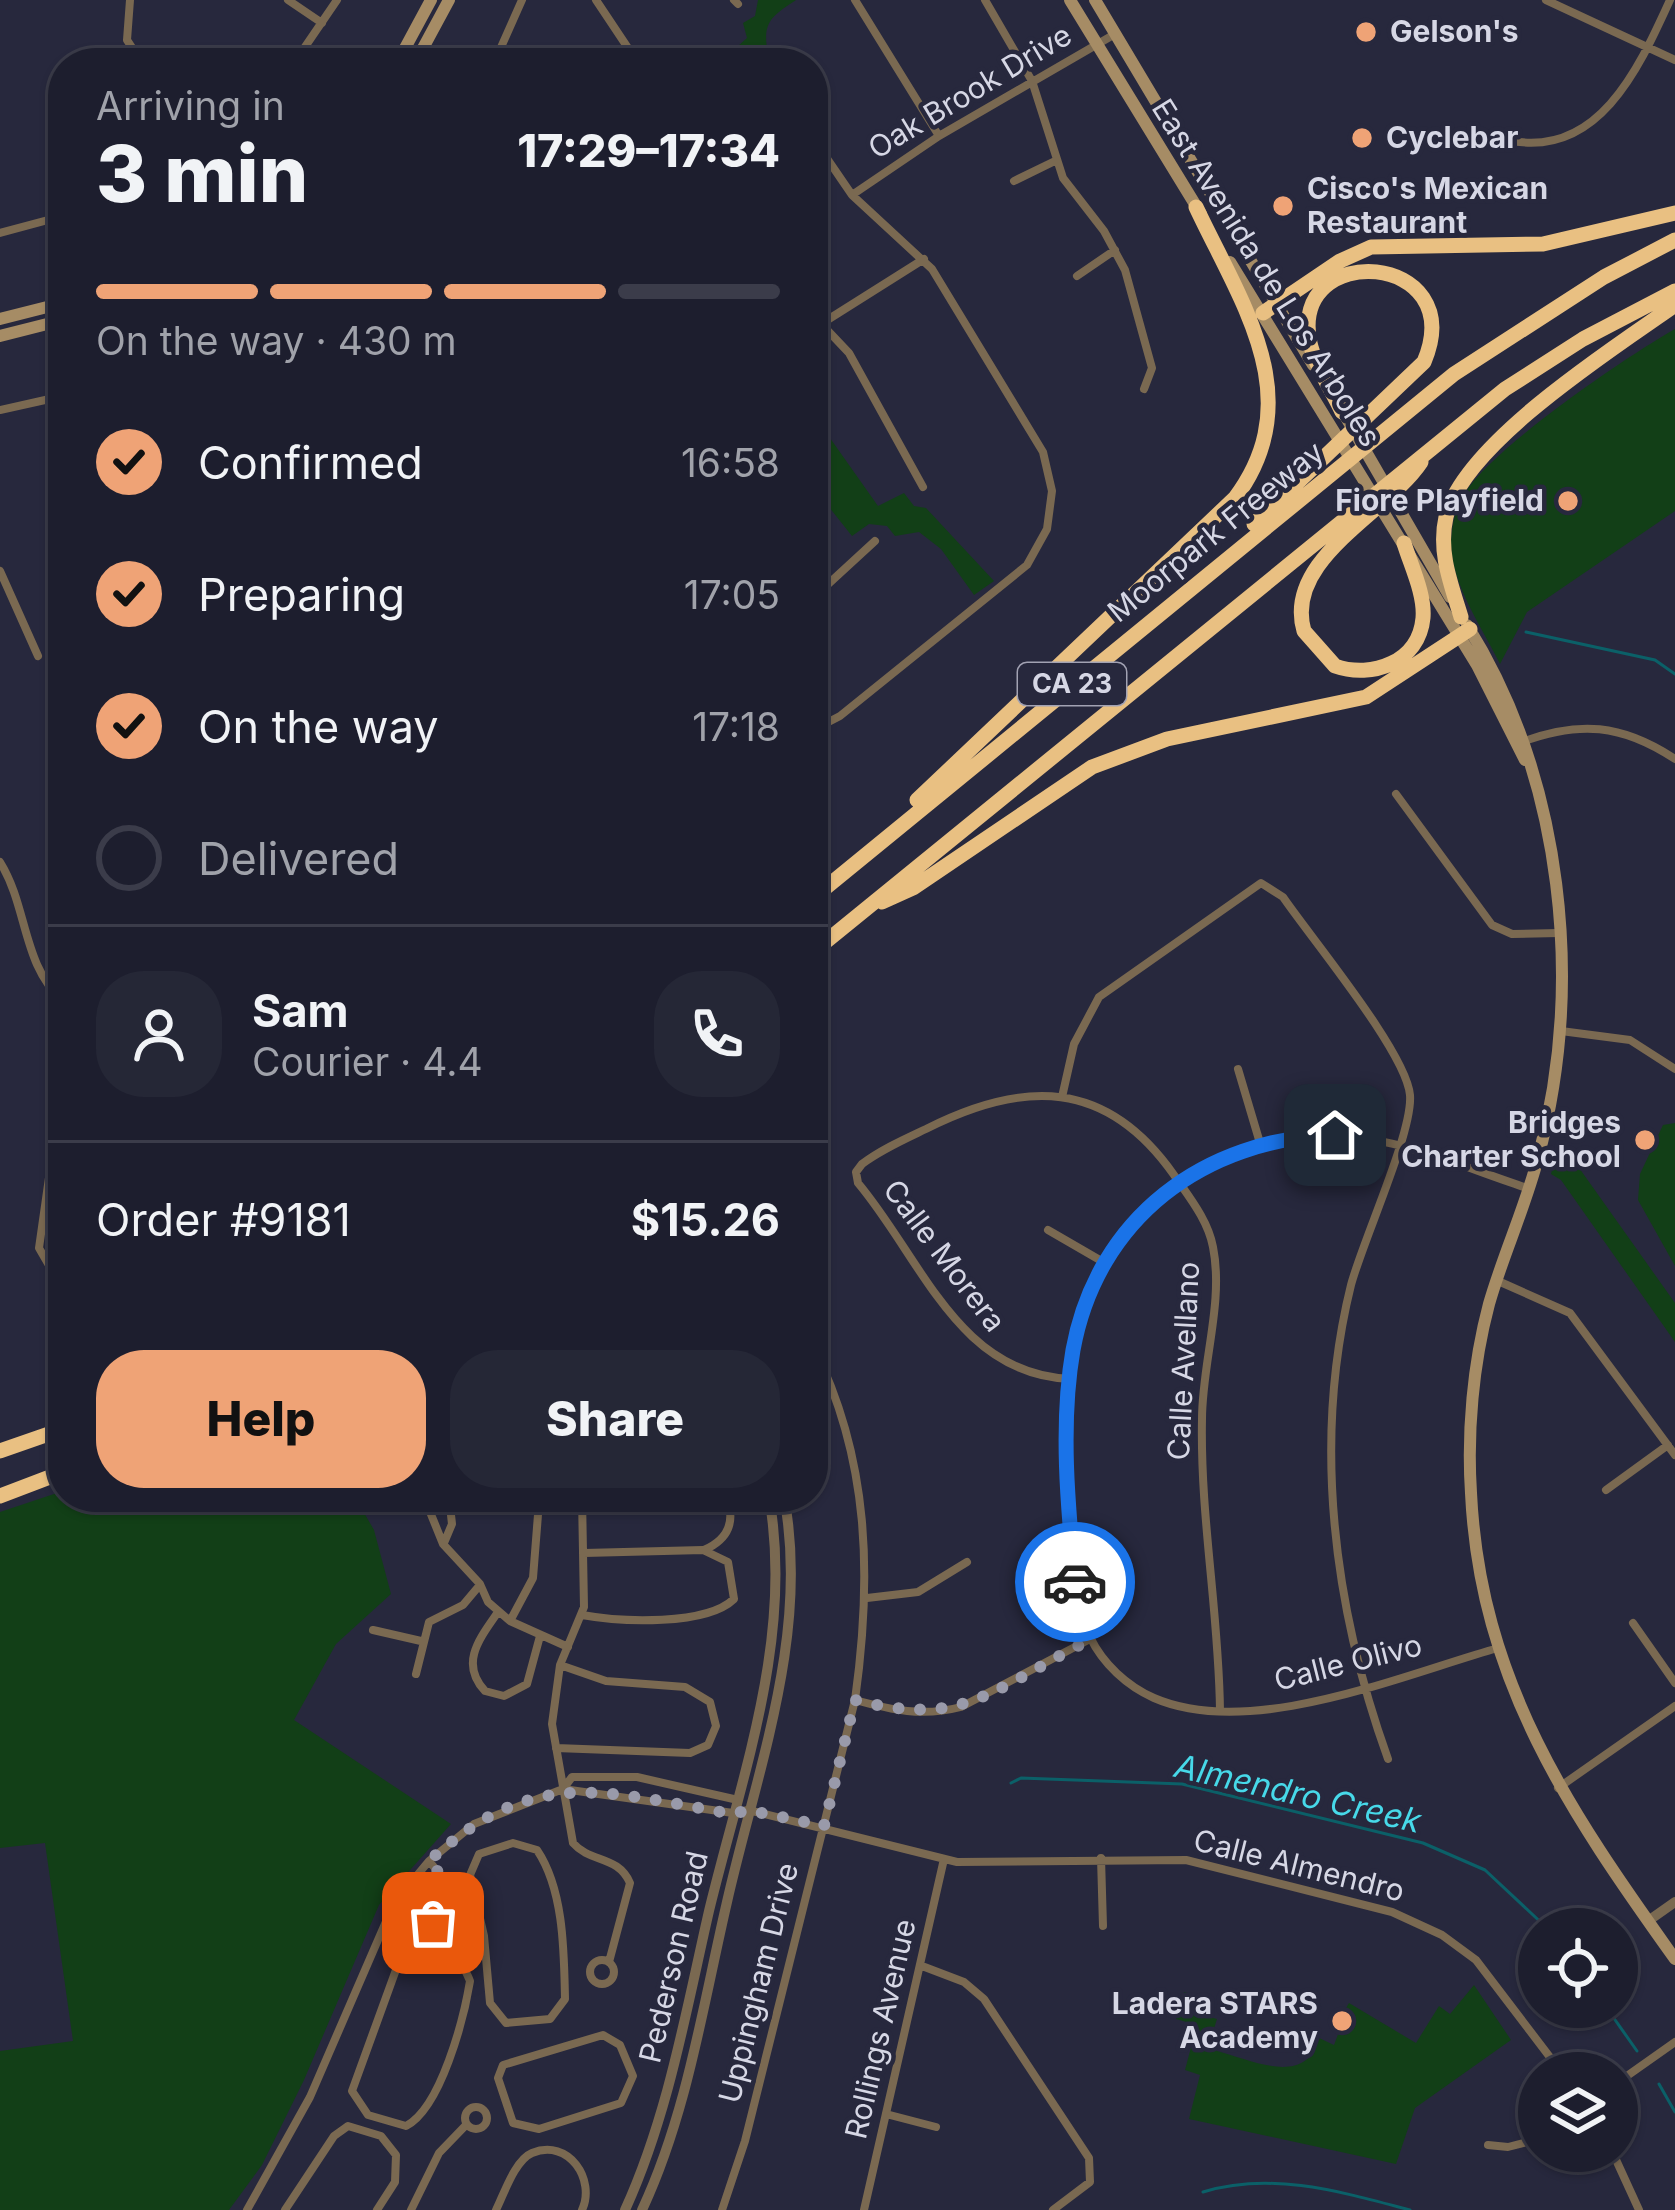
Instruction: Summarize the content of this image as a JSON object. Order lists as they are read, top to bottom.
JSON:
{
  "streets": {
    "highway": ["Moorpark Freeway", "CA 23"],
    "main road": ["East Avenida de Los Arboles"],
    "street": [
      "Oak Brook Drive",
      "Calle Morera",
      "Calle Avellano",
      "Calle Olivo",
      "Calle Almendro",
      "Pederson Road",
      "Uppingham Drive",
      "Rollings Avenue"
    ]
  },
  "crossings": [
    ["Oak Brook Drive", "East Avenida de Los Arboles"],
    ["East Avenida de Los Arboles", "Calle Olivo"],
    ["Calle Morera", "Calle Avellano"],
    ["Calle Morera", "Calle Olivo"],
    ["Calle Avellano", "Calle Olivo"],
    ["Calle Almendro", "Pederson Road"],
    ["Calle Almendro", "Uppingham Drive"],
    ["Calle Almendro", "Rollings Avenue"]
  ],
  "water": ["Almendro Creek"],
  "places": [
    "Gelson's",
    "Cyclebar",
    "Cisco's Mexican Restaurant",
    "Fiore Playfield",
    "Bridges Charter School",
    "Ladera STARS Academy"
  ],
  "page": {
    "heading": ["3 min", "Arriving in", "17:29–17:34"],
    "panel": [
      "Sam",
      "Courier · 4.4",
      "Order #9181",
      "$15.26"
    ],
    "bar": "On the way · 430 m",
    "list": [
      ["Confirmed", "16:58"],
      ["Preparing", "17:05"],
      ["On the way", "17:18"],
      "Delivered"
    ],
    "buttons": ["Help", "Share"]
  }
}
